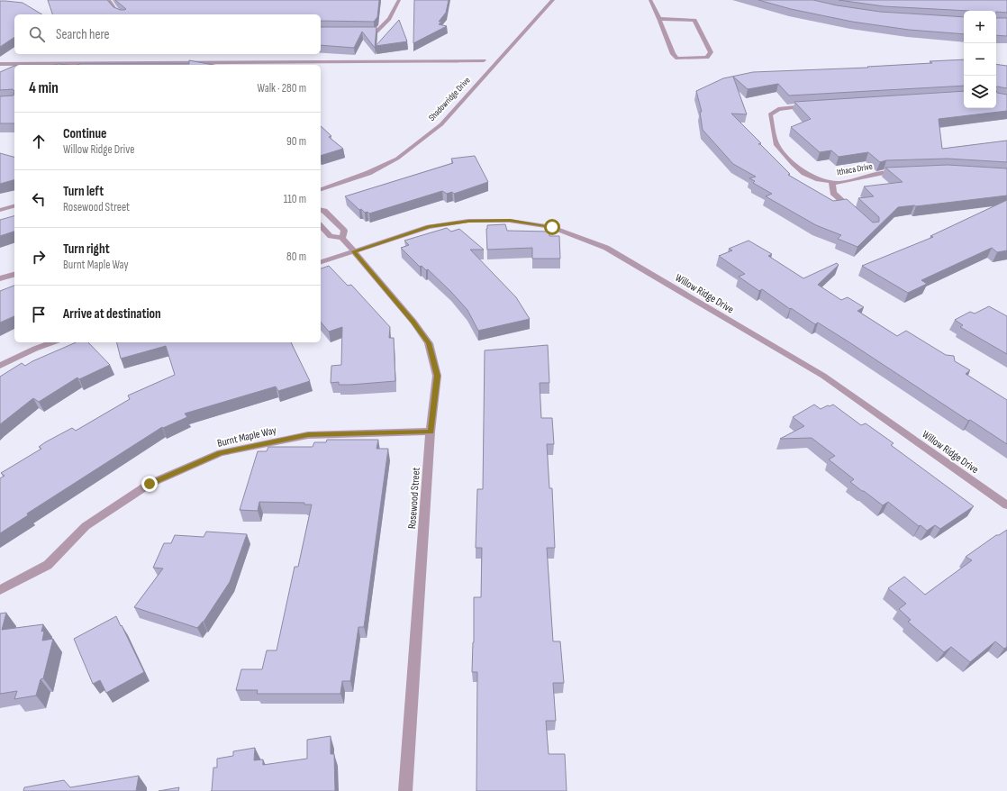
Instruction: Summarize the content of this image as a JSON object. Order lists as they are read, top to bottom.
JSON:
{
  "streets": {
    "street": [
      "Shadowridge Drive",
      "Ithaca Drive",
      "Willow Ridge Drive",
      "Burnt Maple Way",
      "Rosewood Street"
    ]
  },
  "crossings": [
    ["Willow Ridge Drive", "Rosewood Street"],
    ["Burnt Maple Way", "Rosewood Street"]
  ],
  "page": {
    "map_buttons": ["+", "−"],
    "search": "Search here",
    "heading": ["4 min", "Walk · 280 m"],
    "list": [
      ["Continue", "Willow Ridge Drive", "90 m"],
      ["Turn left", "Rosewood Street", "110 m"],
      ["Turn right", "Burnt Maple Way", "80 m"],
      "Arrive at destination"
    ]
  }
}
